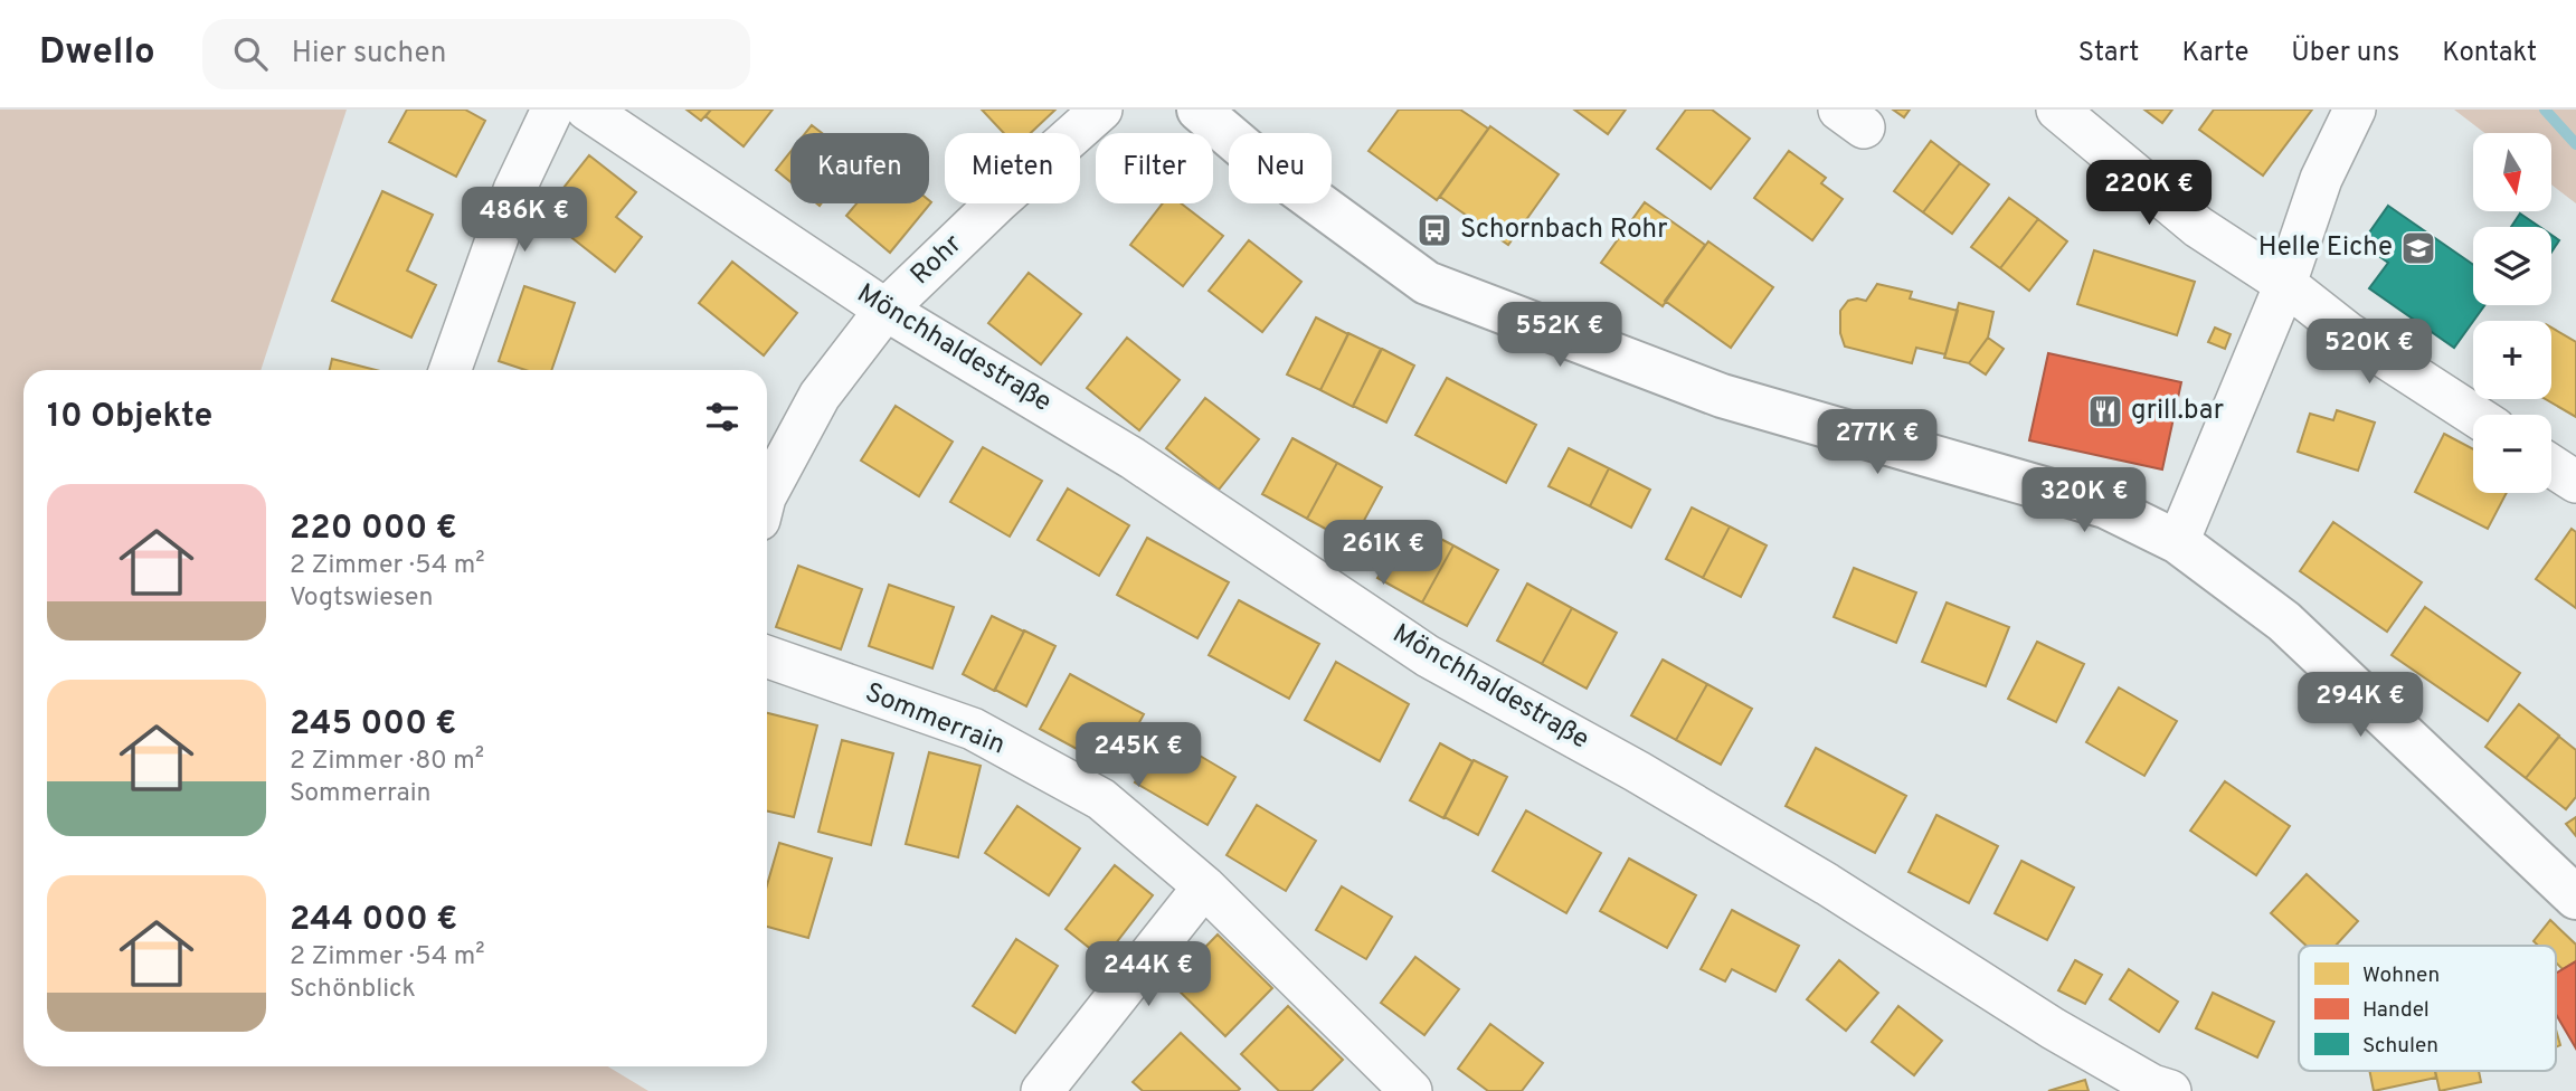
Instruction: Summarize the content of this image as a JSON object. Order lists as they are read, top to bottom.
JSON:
{
  "streets": {
    "street": ["Rohr", "Mönchhaldestraße", "Sommerrain"]
  },
  "crossings": [
    ["Rohr", "Mönchhaldestraße"]
  ],
  "places": {
    "bus stop": ["Schornbach Rohr"],
    "school or university": ["Helle Eiche"],
    "restaurant": ["grill.bar"]
  },
  "legend": ["Wohnen", "Handel", "Schulen"],
  "north": "bottom",
  "page": {
    "header": "Dwello",
    "search": "Hier suchen",
    "nav": [
      "Start",
      "Karte",
      "Über uns",
      "Kontakt"
    ],
    "map_buttons": ["+", "−"],
    "chip": [
      "Kaufen",
      "Mieten",
      "Filter",
      "Neu"
    ],
    "price": [
      "220K €",
      "486K €",
      "552K €",
      "520K €",
      "277K €",
      "320K €",
      "261K €",
      "294K €",
      "245K €",
      "244K €"
    ],
    "heading": "10 Objekte",
    "list": [
      {
        "name": "220 000 €",
        "note": "2 Zimmer · 54 m² · Vogtswiesen"
      },
      {
        "name": "245 000 €",
        "note": "2 Zimmer · 80 m² · Sommerrain"
      },
      {
        "name": "244 000 €",
        "note": "2 Zimmer · 54 m² · Schönblick"
      }
    ]
  }
}
